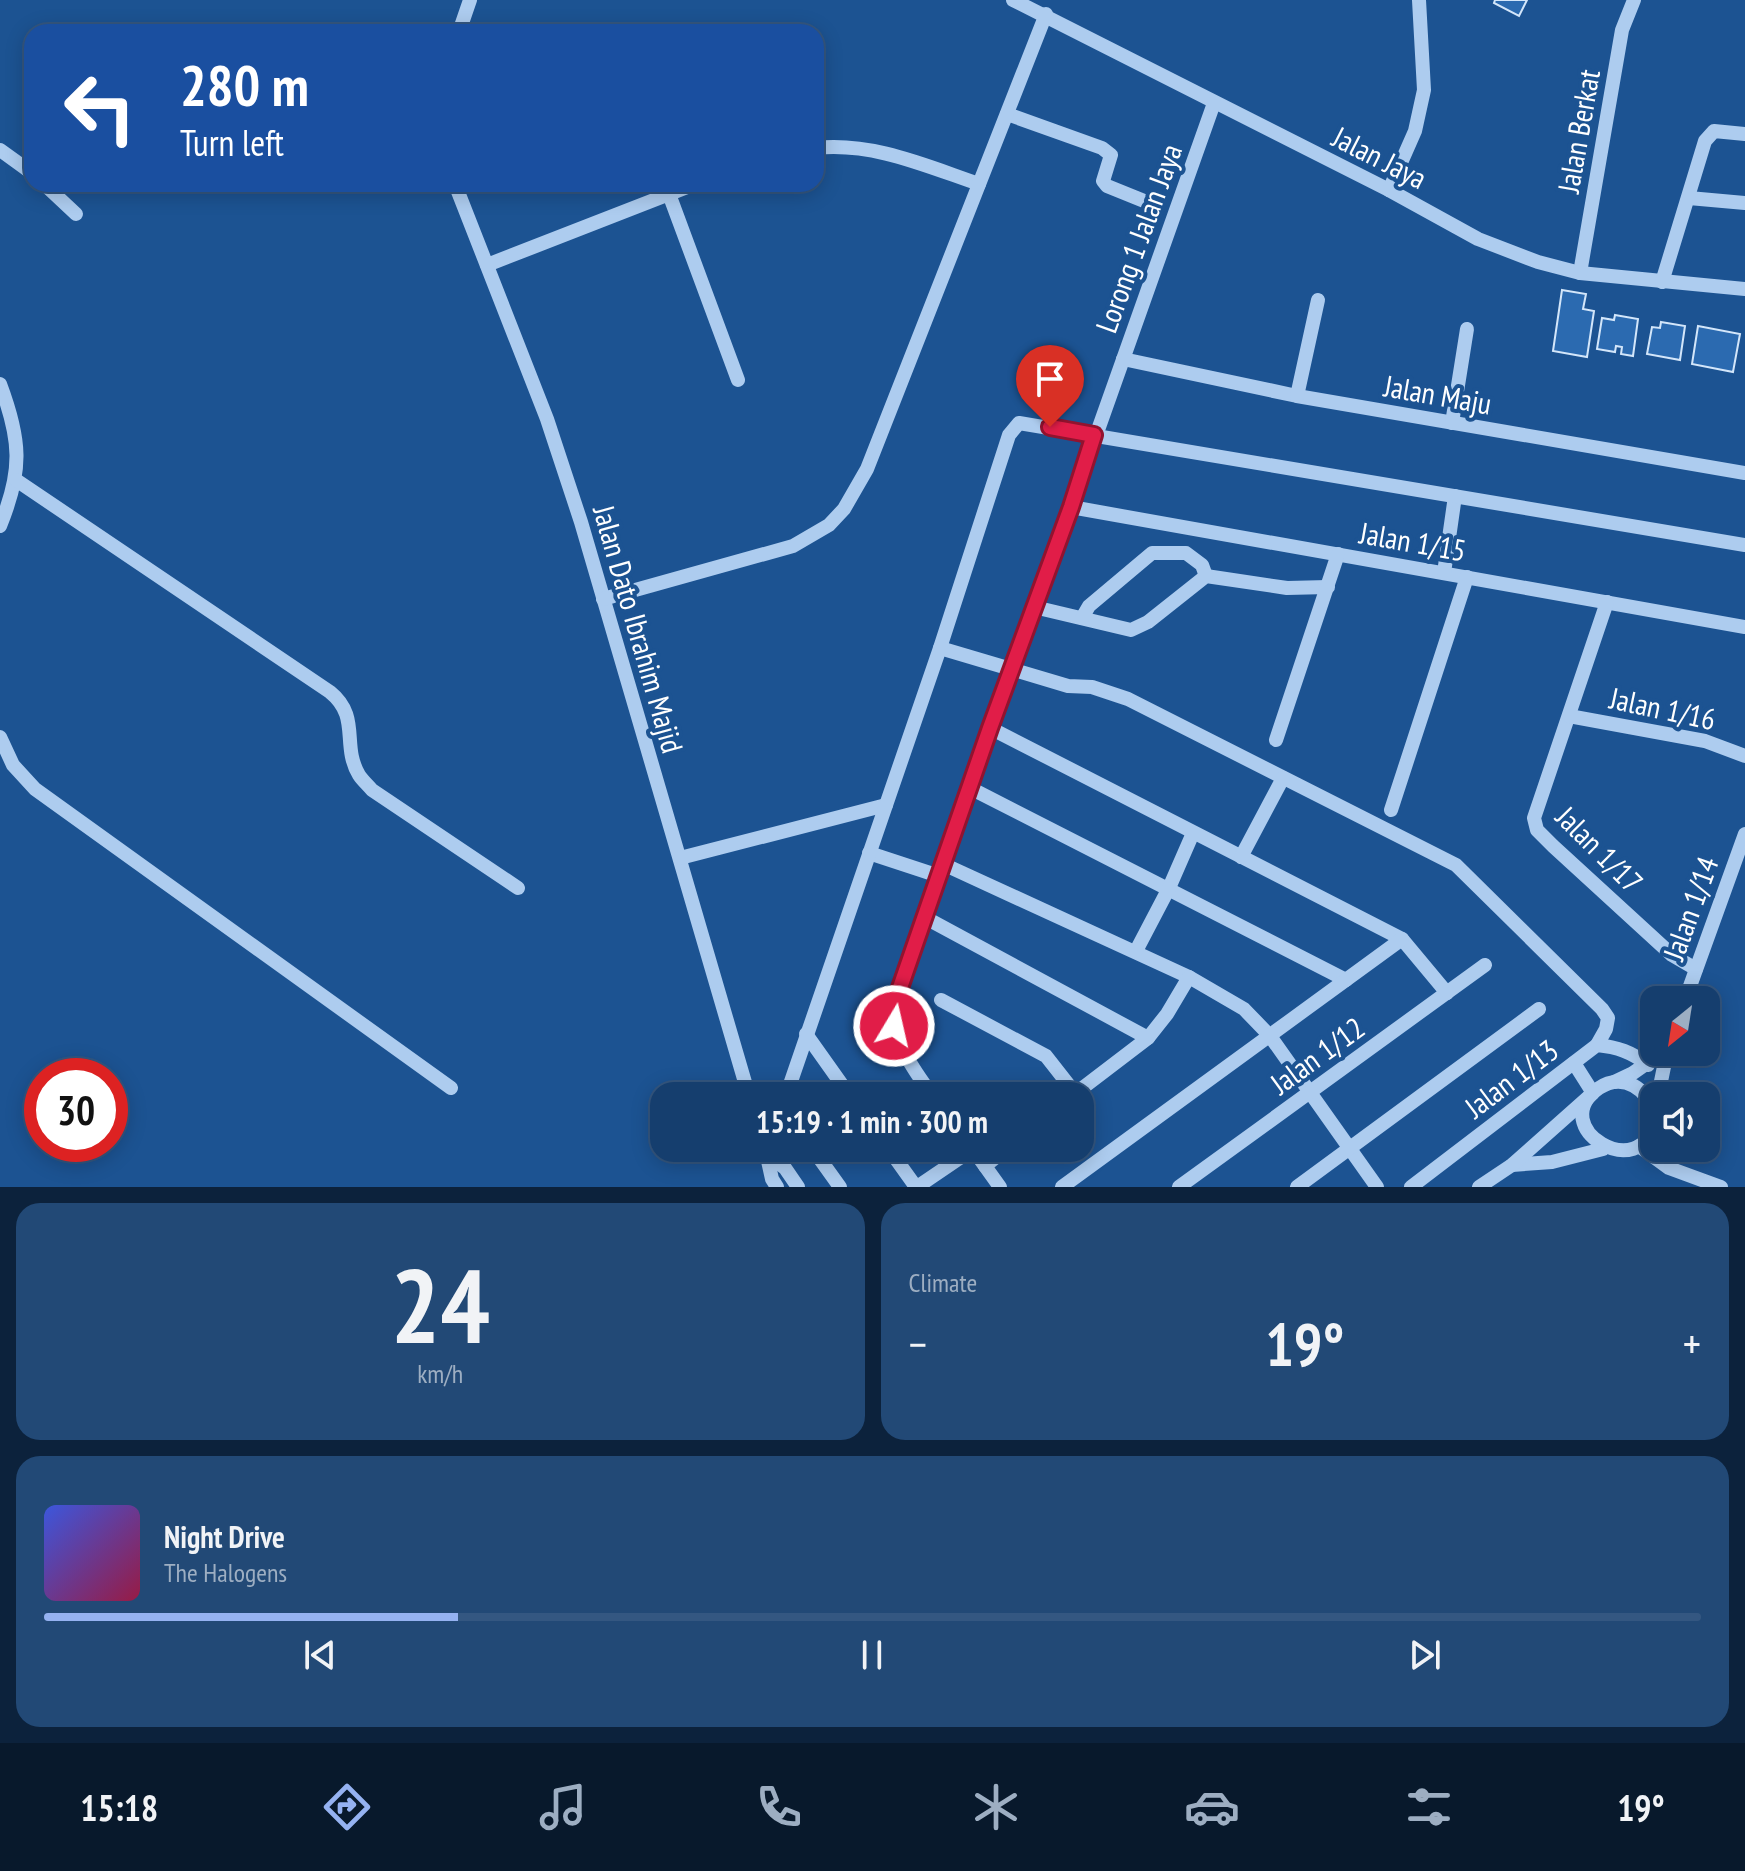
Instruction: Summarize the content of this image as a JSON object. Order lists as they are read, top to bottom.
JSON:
{
  "streets": {
    "street": [
      "Jalan Berkat",
      "Jalan Jaya",
      "Lorong 1 Jalan Jaya",
      "Jalan Maju",
      "Jalan 1/15",
      "Jalan Dato Ibrahim Majid",
      "Jalan 1/16",
      "Jalan 1/17",
      "Jalan 1/14",
      "Jalan 1/12",
      "Jalan 1/13"
    ]
  },
  "crossings": [
    ["Jalan Berkat", "Jalan Jaya"],
    ["Jalan Jaya", "Lorong 1 Jalan Jaya"],
    ["Lorong 1 Jalan Jaya", "Jalan Maju"],
    ["Lorong 1 Jalan Jaya", "Jalan 1/15"],
    ["Jalan 1/15", "Jalan 1/17"],
    ["Jalan 1/16", "Jalan 1/17"],
    ["Jalan 1/17", "Jalan 1/14"]
  ],
  "north": "bottom left",
  "page": {
    "turn": ["280 m", "Turn left"],
    "limit": "30",
    "trip": "15:19 · 1 min · 300 m",
    "tile": [
      ["24", "km/h"],
      "Climate"
    ],
    "heat": ["−", "19°", "+"],
    "song": ["Night Drive", "The Halogens"],
    "tabs": ["15:18", "19°"]
  }
}
